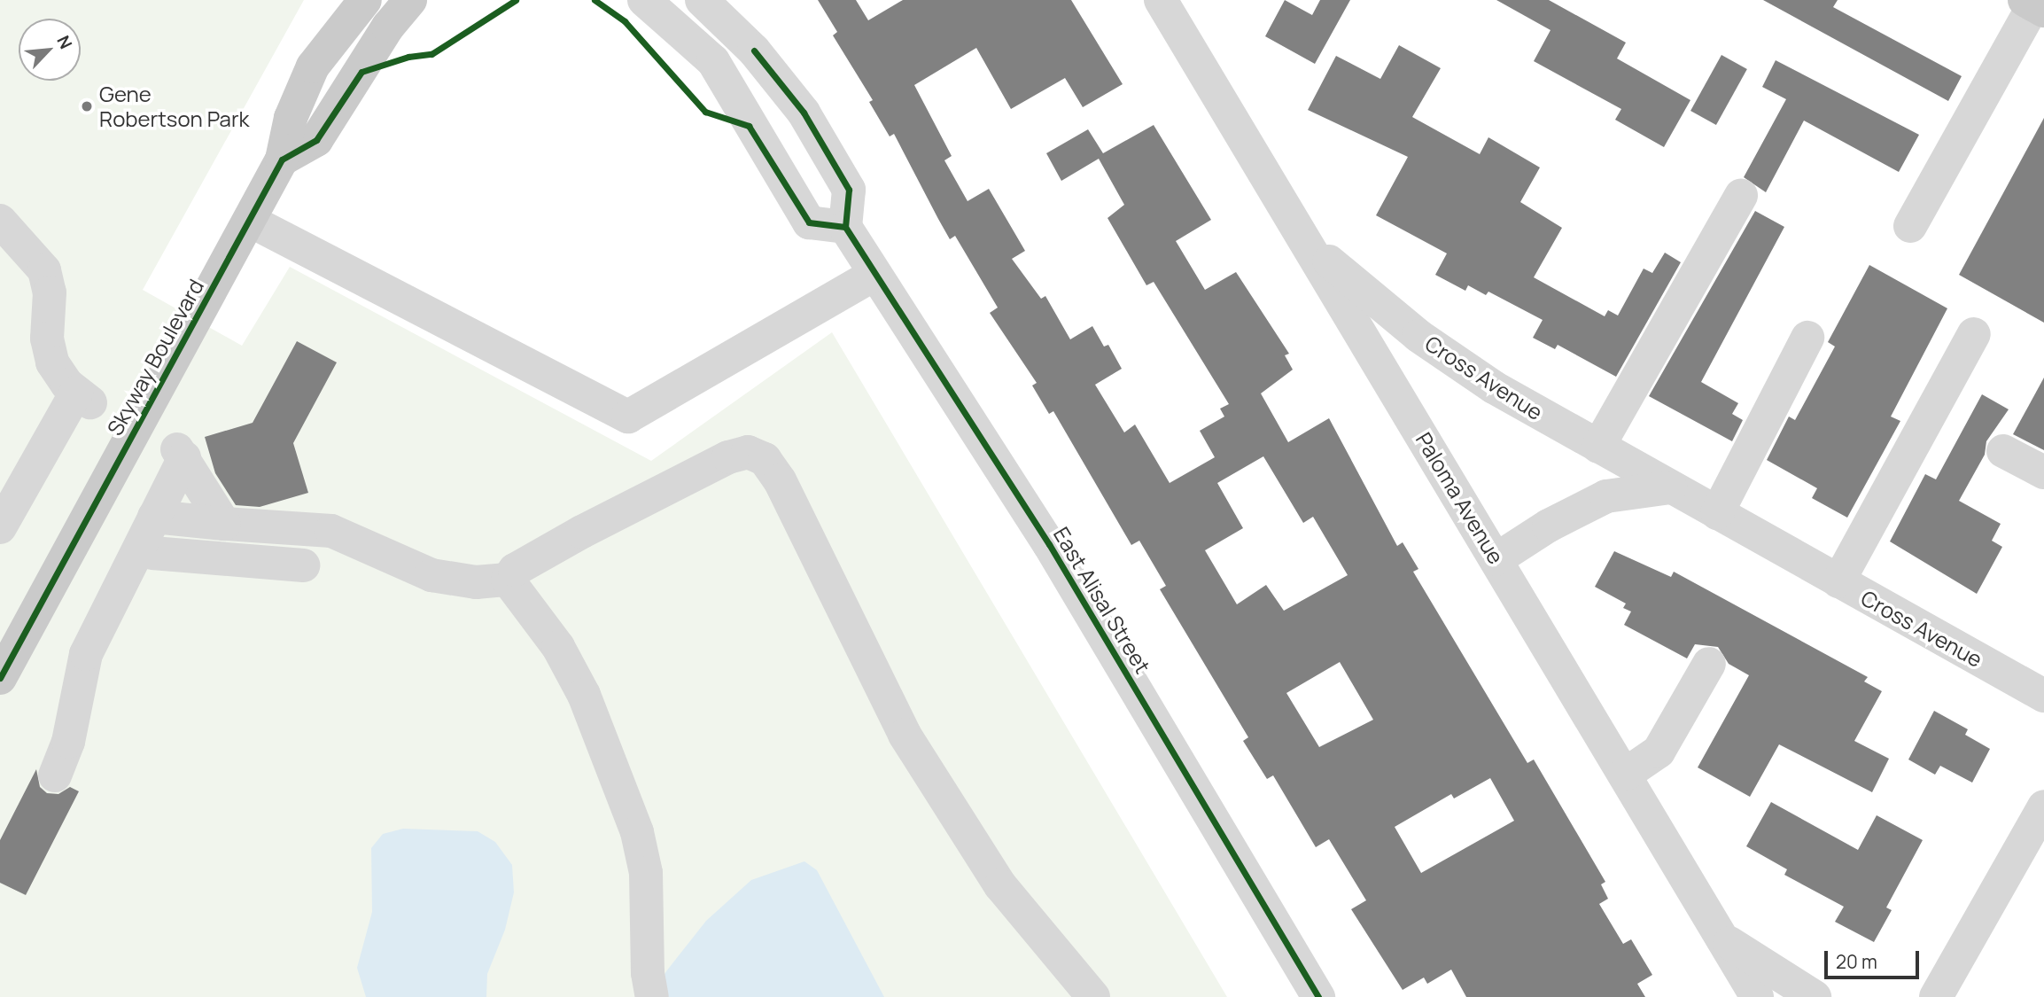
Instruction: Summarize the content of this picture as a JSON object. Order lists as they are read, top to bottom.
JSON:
{
  "streets": {
    "main road": ["Skyway Boulevard"],
    "street": ["Cross Avenue", "Paloma Avenue", "East Alisal Street"]
  },
  "crossings": [
    ["Cross Avenue", "Paloma Avenue"]
  ],
  "places": ["Gene Robertson Park"],
  "scale_bar": "20 m",
  "north": "top right"
}
